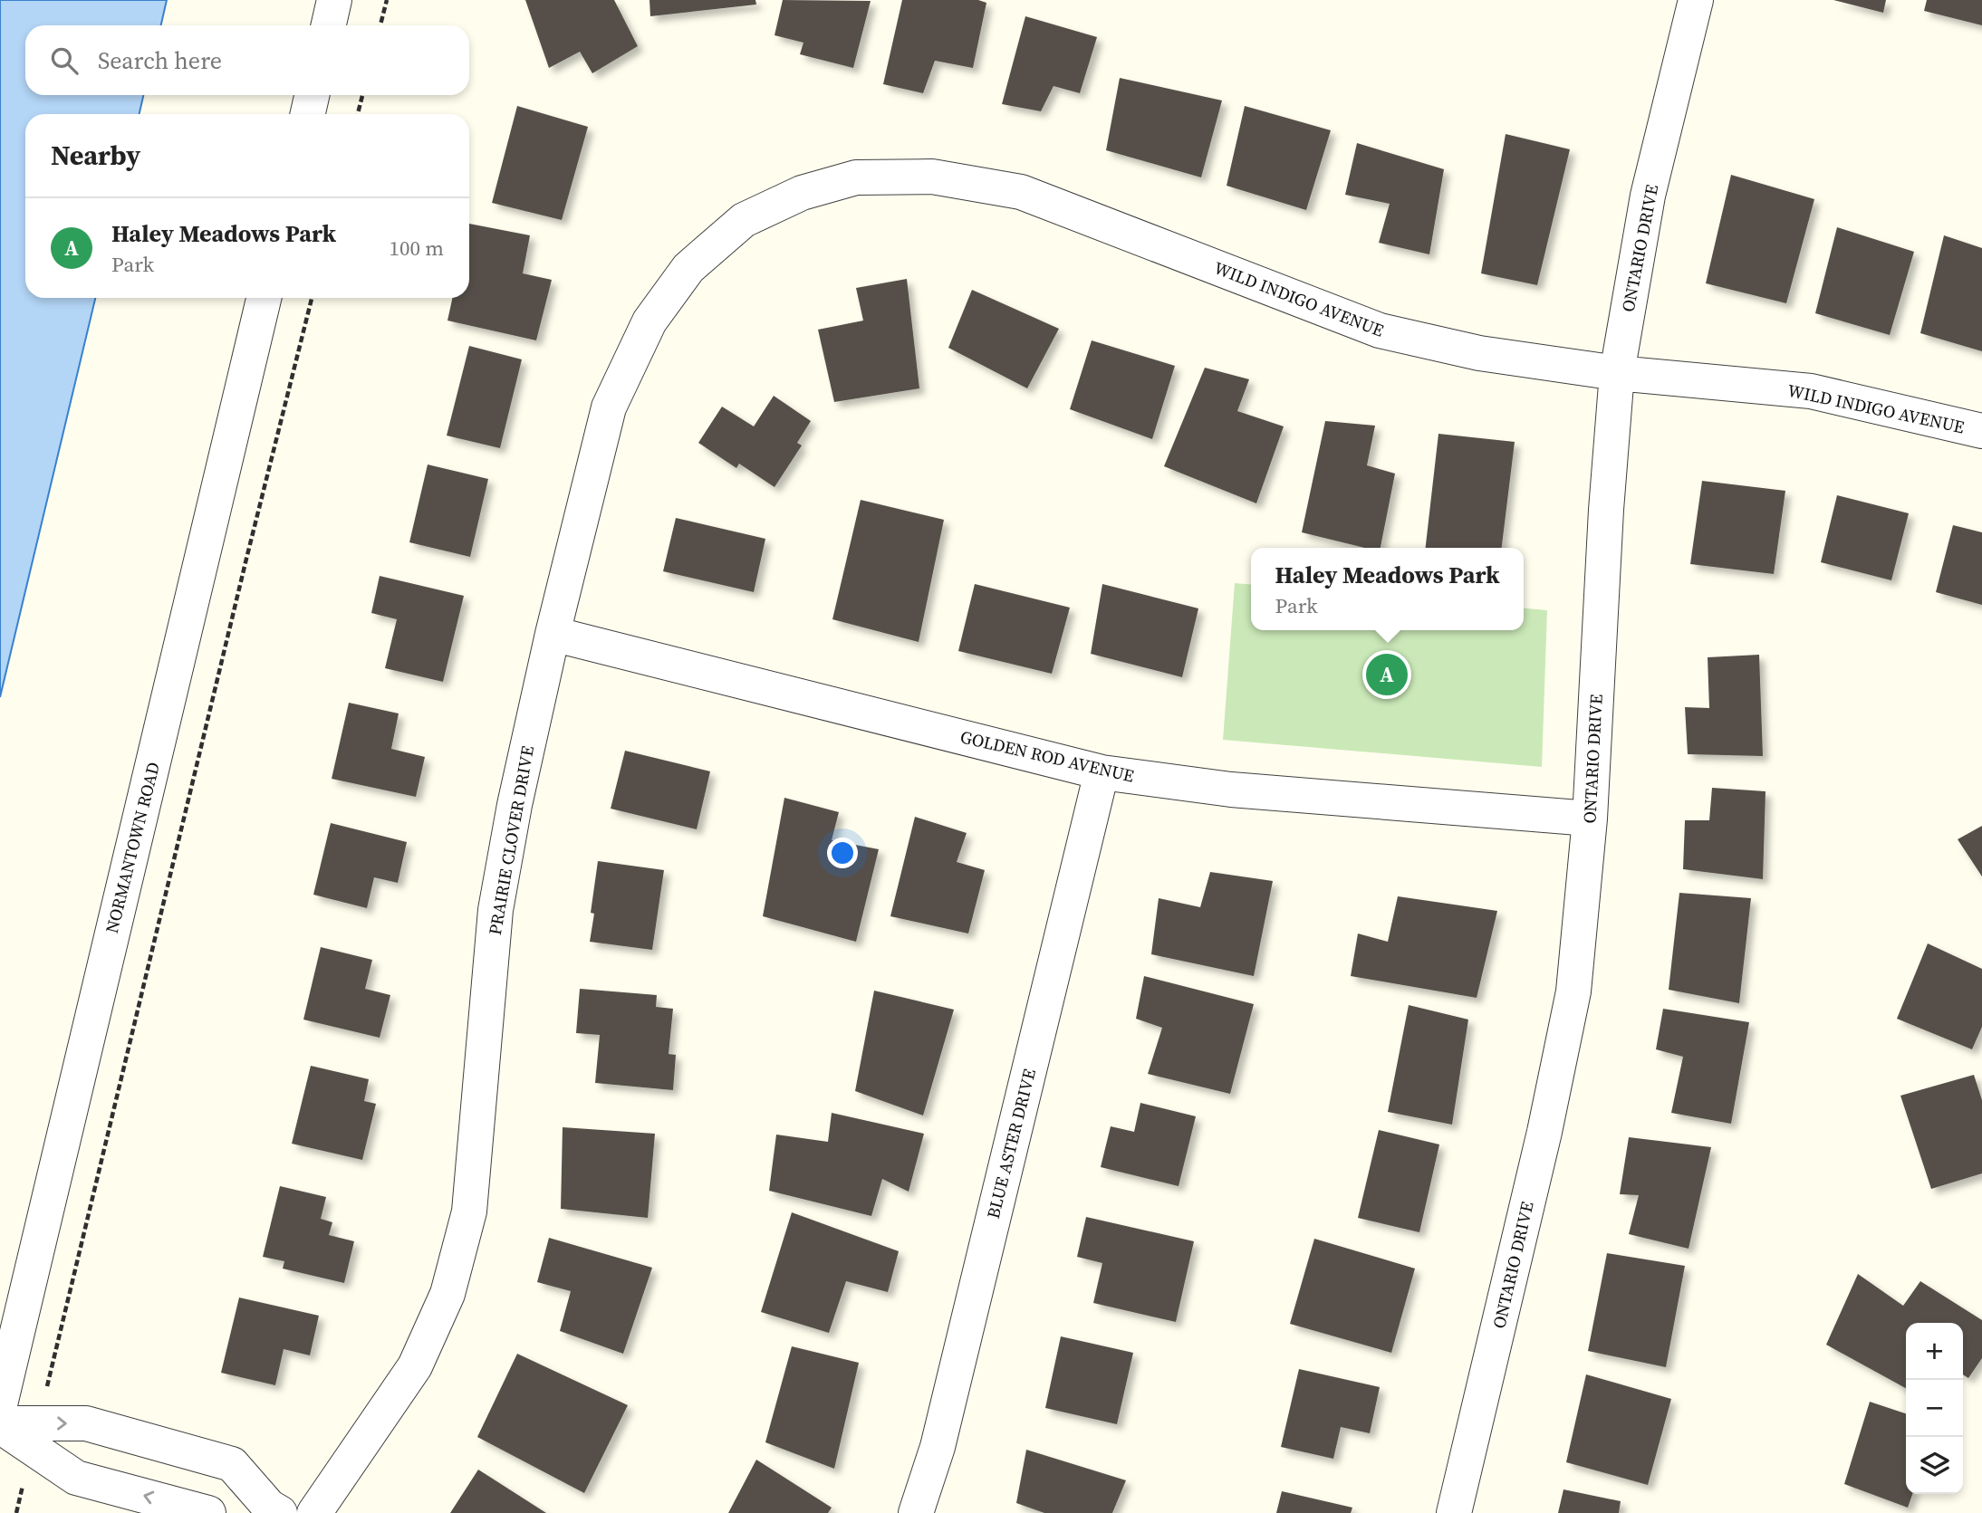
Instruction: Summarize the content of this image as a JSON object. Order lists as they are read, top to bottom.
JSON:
{
  "streets": {
    "street": [
      "ONTARIO DRIVE",
      "WILD INDIGO AVENUE",
      "GOLDEN ROD AVENUE",
      "PRAIRIE CLOVER DRIVE",
      "NORMANTOWN ROAD",
      "BLUE ASTER DRIVE"
    ]
  },
  "crossings": [
    ["ONTARIO DRIVE", "WILD INDIGO AVENUE"],
    ["ONTARIO DRIVE", "GOLDEN ROD AVENUE"],
    ["WILD INDIGO AVENUE", "PRAIRIE CLOVER DRIVE"],
    ["GOLDEN ROD AVENUE", "PRAIRIE CLOVER DRIVE"],
    ["GOLDEN ROD AVENUE", "BLUE ASTER DRIVE"]
  ],
  "page": {
    "search": "Search here",
    "heading": "Nearby",
    "list": [
      {
        "mark": "A",
        "name": "Haley Meadows Park",
        "note": "Park",
        "value": "100 m"
      }
    ],
    "popup": ["Haley Meadows Park", "Park"],
    "pins": "A",
    "map_buttons": ["+", "−"]
  }
}
